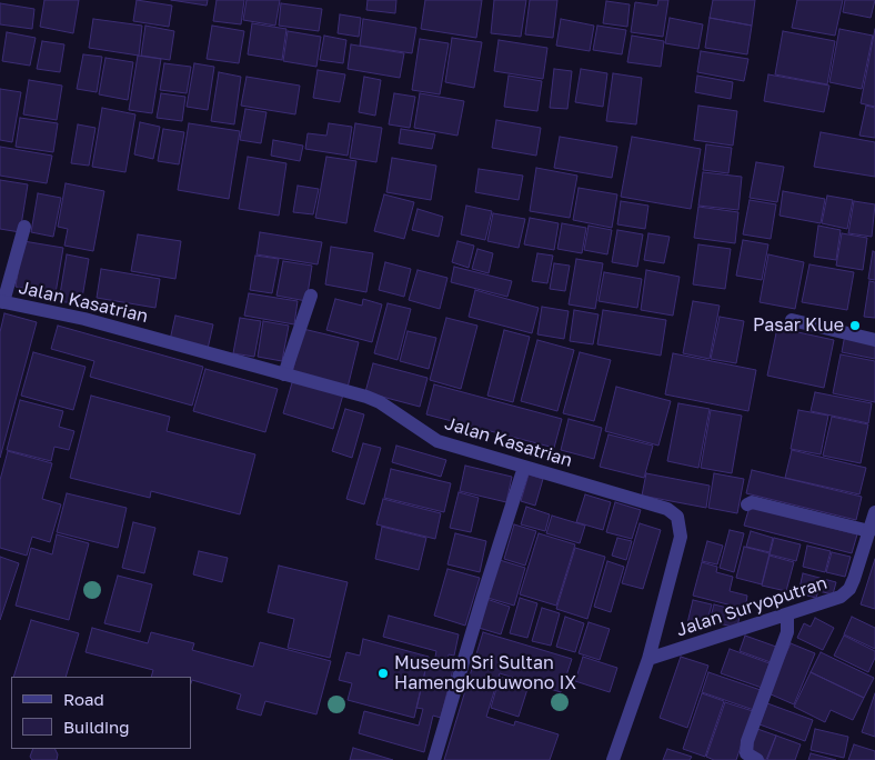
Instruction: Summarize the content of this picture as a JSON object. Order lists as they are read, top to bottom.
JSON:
{
  "streets": {
    "street": ["Jalan Kasatrian", "Jalan Suryoputran"]
  },
  "crossings": [
    ["Jalan Kasatrian", "Jalan Suryoputran"]
  ],
  "places": ["Pasar Klue", "Museum Sri Sultan Hamengkubuwono IX"],
  "legend": ["Road", "Building"]
}
